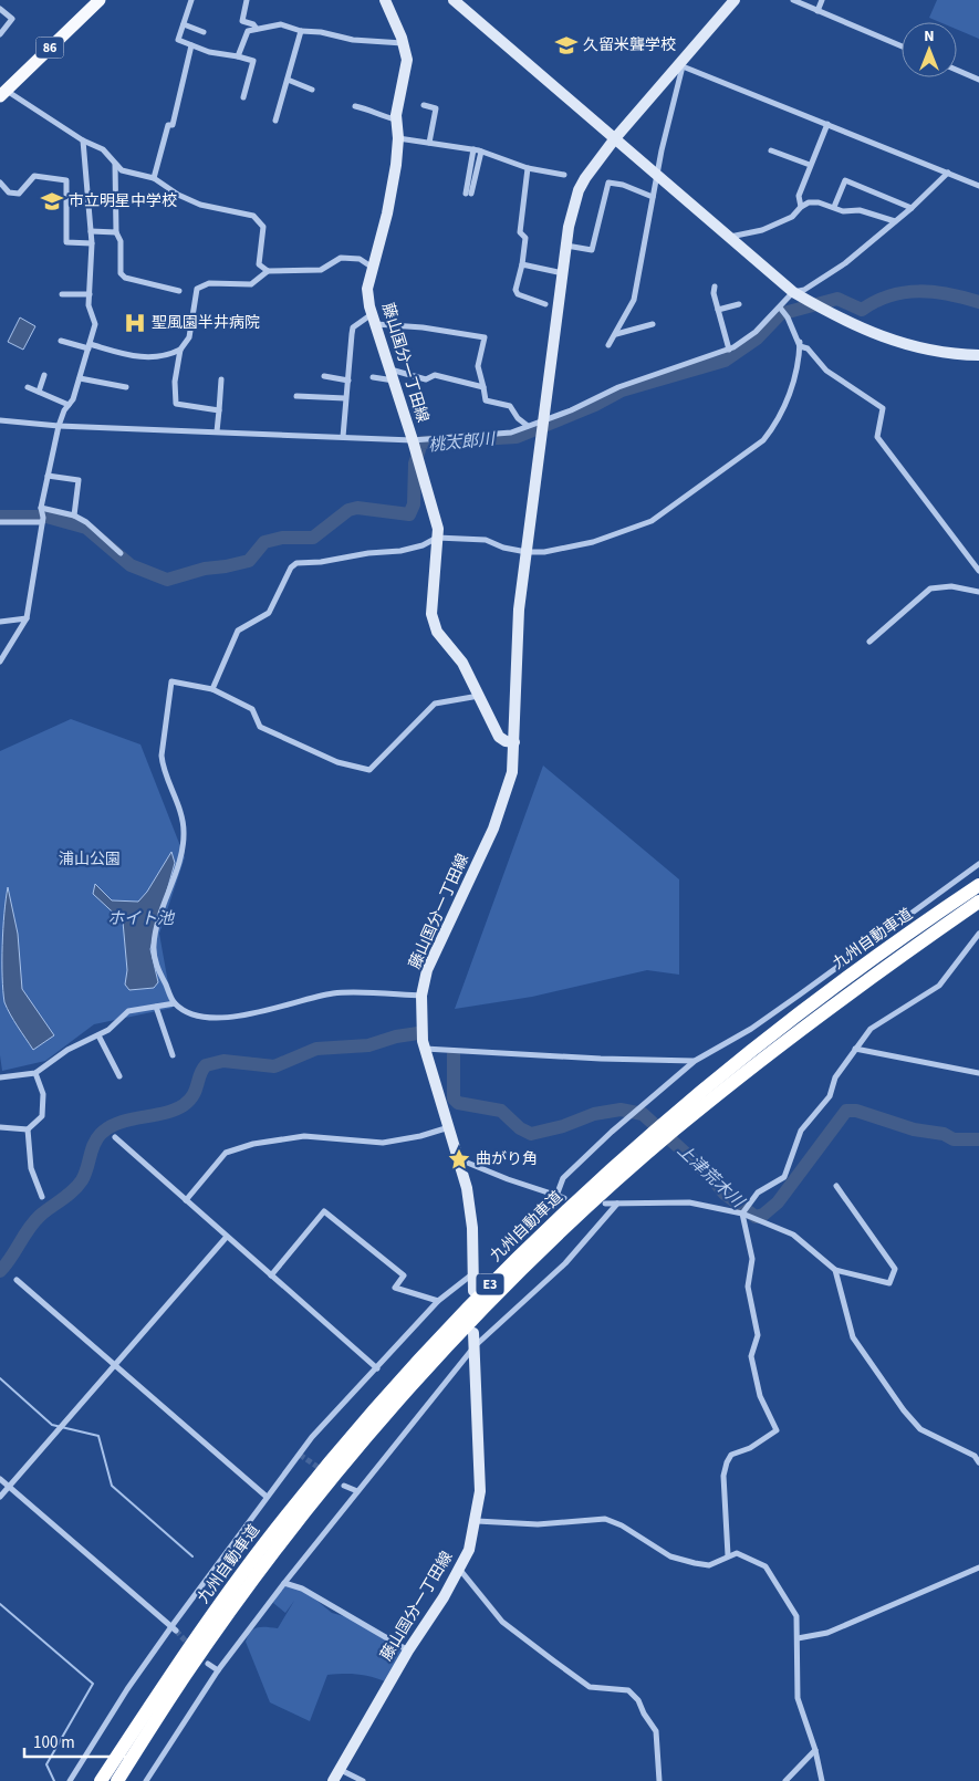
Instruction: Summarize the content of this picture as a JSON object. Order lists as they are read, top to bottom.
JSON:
{
  "streets": {
    "highway": ["九州自動車道", "E3"],
    "main road": ["86", "藤山国分一丁田線"]
  },
  "water": ["桃太郎川", "ホイト池", "上津荒木川"],
  "parks": ["浦山公園"],
  "places": {
    "school or university": ["久留米聾学校", "市立明星中学校"],
    "hospital": ["聖風園半井病院"],
    "place": ["曲がり角"]
  },
  "scale_bar": "100 m",
  "north": "top"
}
